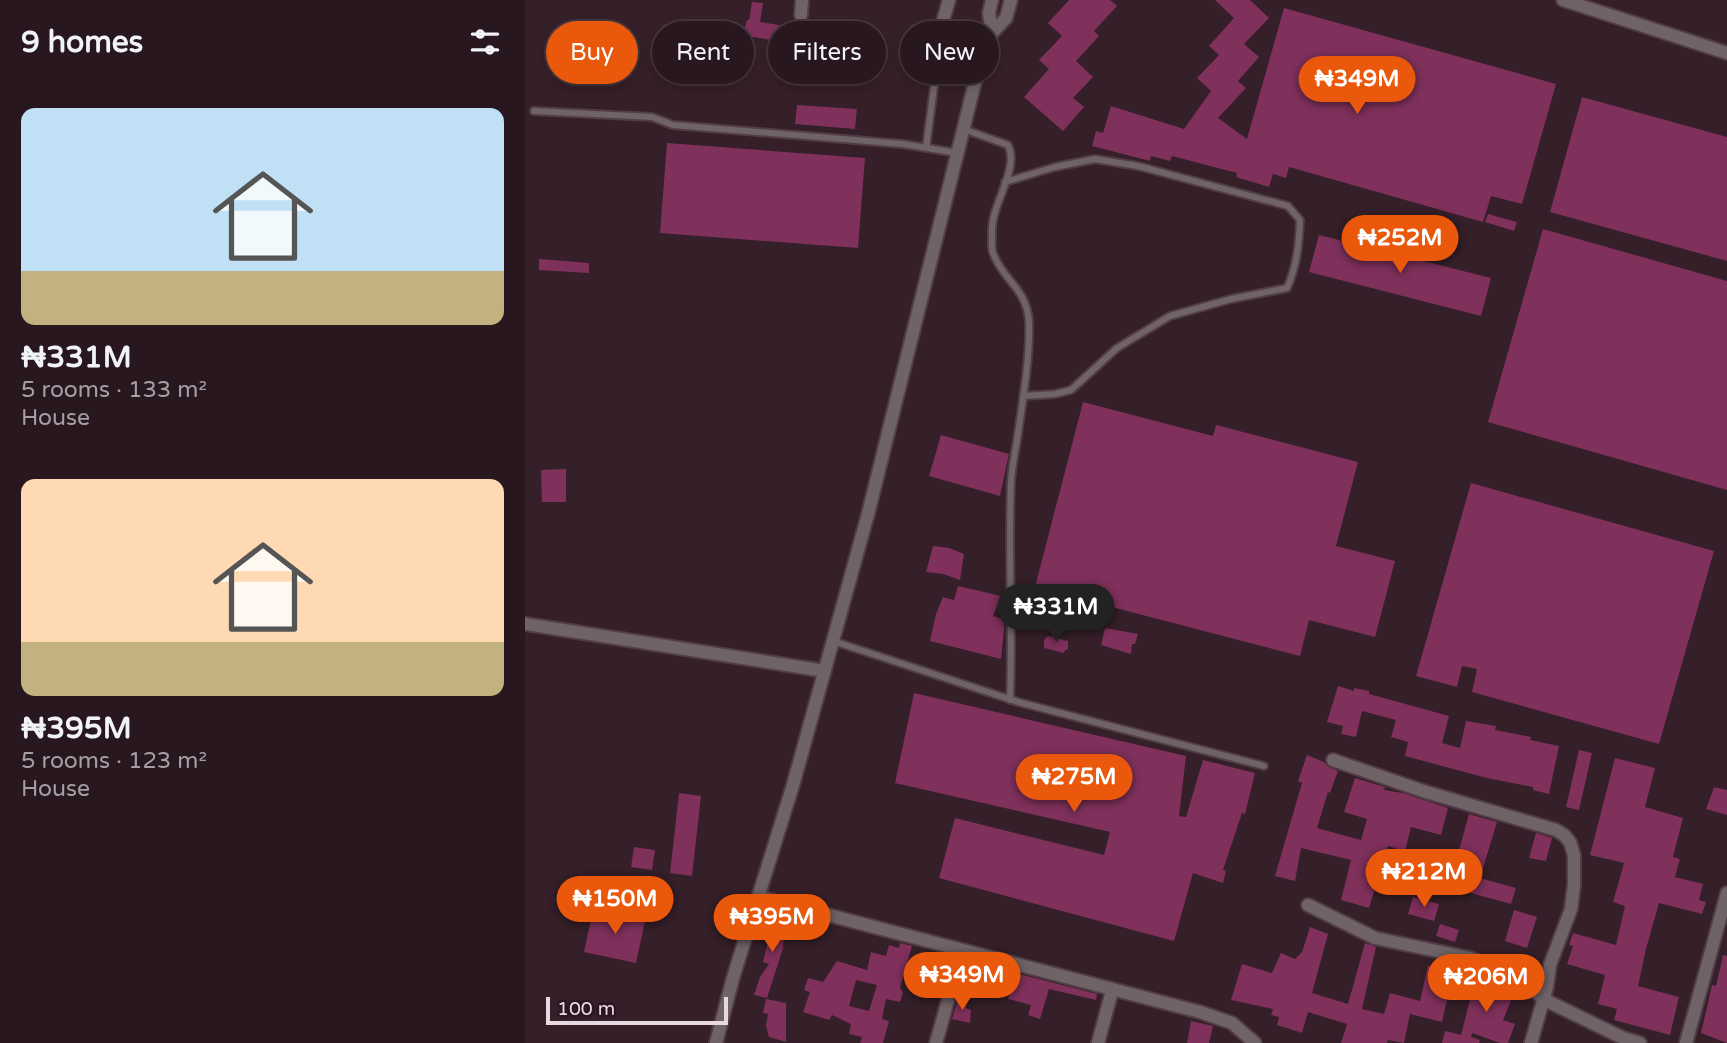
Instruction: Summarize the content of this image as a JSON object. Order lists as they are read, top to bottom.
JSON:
{
  "scale_bar": "100 m",
  "page": {
    "heading": "9 homes",
    "chip": [
      "Buy",
      "Rent",
      "Filters",
      "New"
    ],
    "price": [
      "₦349M",
      "₦252M",
      "₦331M",
      "₦275M",
      "₦212M",
      "₦150M",
      "₦395M",
      "₦349M",
      "₦206M"
    ],
    "list": [
      {
        "name": "₦331M",
        "note": "5 rooms · 133 m² · House"
      },
      {
        "name": "₦395M",
        "note": "5 rooms · 123 m² · House"
      }
    ],
    "scale": "100 m"
  }
}
